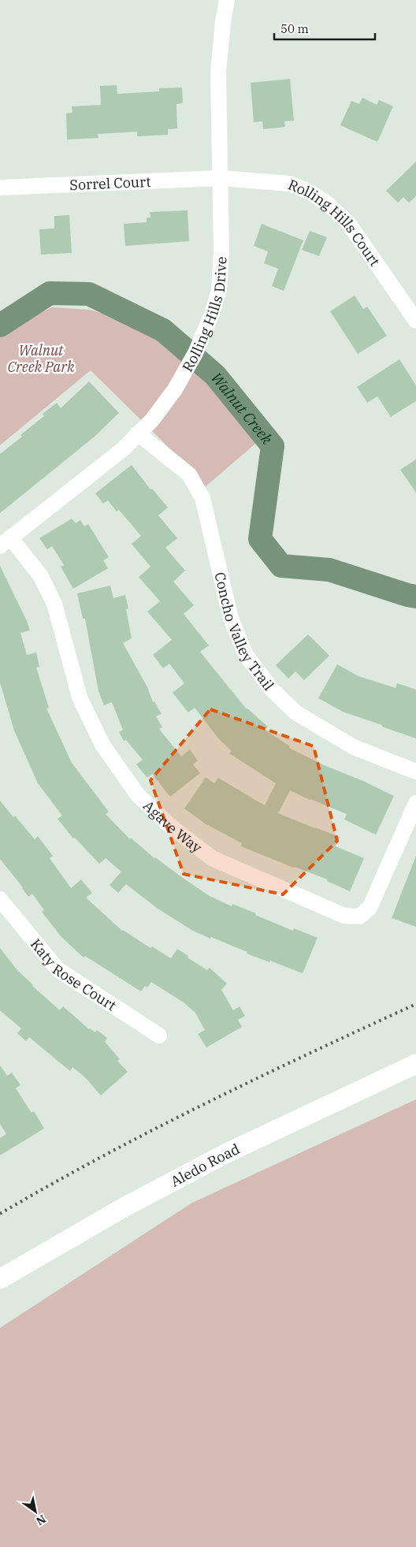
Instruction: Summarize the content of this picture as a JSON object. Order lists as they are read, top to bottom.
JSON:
{
  "streets": {
    "street": [
      "Sorrel Court",
      "Rolling Hills Court",
      "Rolling Hills Drive",
      "Concho Valley Trail",
      "Agave Way",
      "Katy Rose Court",
      "Aledo Road"
    ]
  },
  "crossings": [
    ["Sorrel Court", "Rolling Hills Court"],
    ["Sorrel Court", "Rolling Hills Drive"],
    ["Rolling Hills Court", "Rolling Hills Drive"],
    ["Rolling Hills Drive", "Concho Valley Trail"],
    ["Rolling Hills Drive", "Agave Way"]
  ],
  "water": ["Walnut Creek"],
  "parks": ["Walnut Creek Park"],
  "scale_bar": "50 m",
  "north": "bottom right"
}
